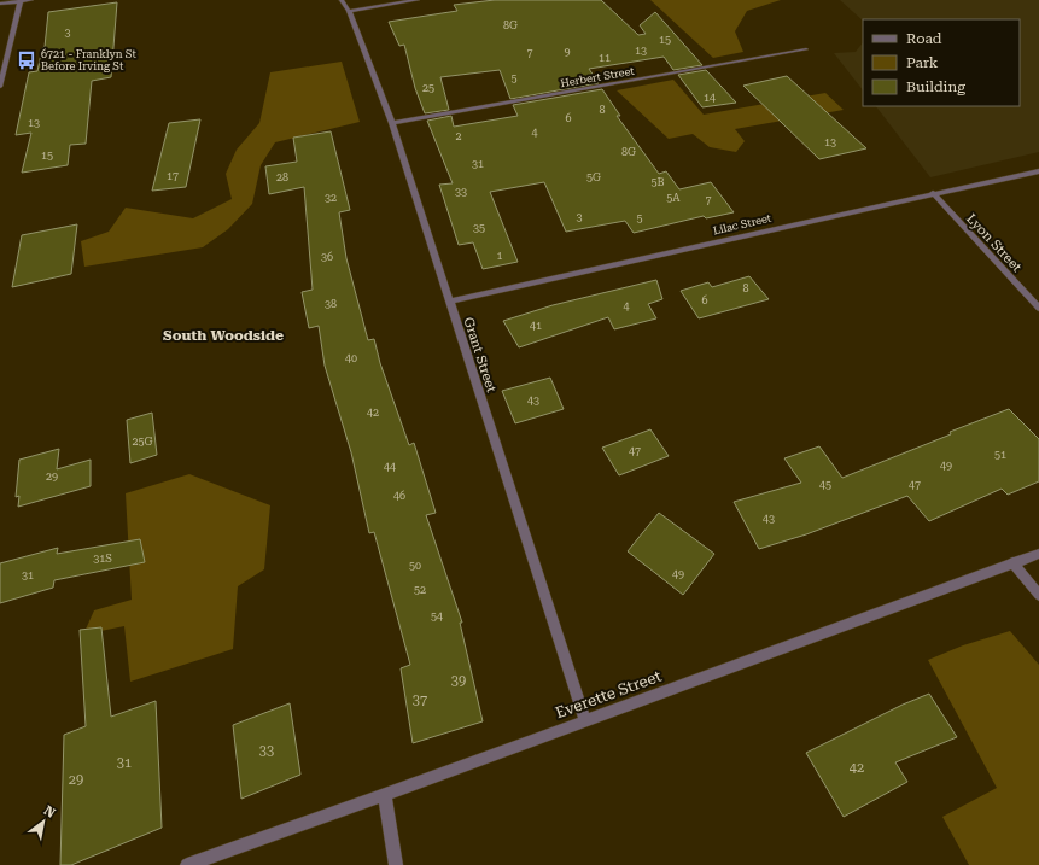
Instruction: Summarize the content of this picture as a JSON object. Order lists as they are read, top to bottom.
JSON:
{
  "streets": {
    "street": [
      "Herbert Street",
      "Lilac Street",
      "Lyon Street",
      "Grant Street",
      "Everette Street"
    ]
  },
  "crossings": [
    ["Herbert Street", "Grant Street"],
    ["Lilac Street", "Lyon Street"],
    ["Lilac Street", "Grant Street"],
    ["Grant Street", "Everette Street"]
  ],
  "districts": ["South Woodside"],
  "places": {
    "bus stop": ["6721 - Franklyn St Before Irving St"]
  },
  "house_numbers": [
    "8G",
    "3",
    "15",
    "13",
    "9",
    "7",
    "11",
    "5",
    "25",
    "14",
    "8",
    "6",
    "13",
    "4",
    "2",
    "13",
    "8G",
    "15",
    "31",
    "17",
    "28",
    "5G",
    "5B",
    "33",
    "32",
    "5A",
    "7",
    "3",
    "5",
    "35",
    "1",
    "36",
    "8",
    "6",
    "38",
    "4",
    "41",
    "40",
    "43",
    "42",
    "25G",
    "47",
    "51",
    "49",
    "44",
    "29",
    "45",
    "47",
    "46",
    "43",
    "31S",
    "50",
    "49",
    "31",
    "52",
    "54",
    "39",
    "37",
    "33",
    "31",
    "42",
    "29"
  ],
  "legend": ["Road", "Park", "Building"],
  "north": "top right"
}
